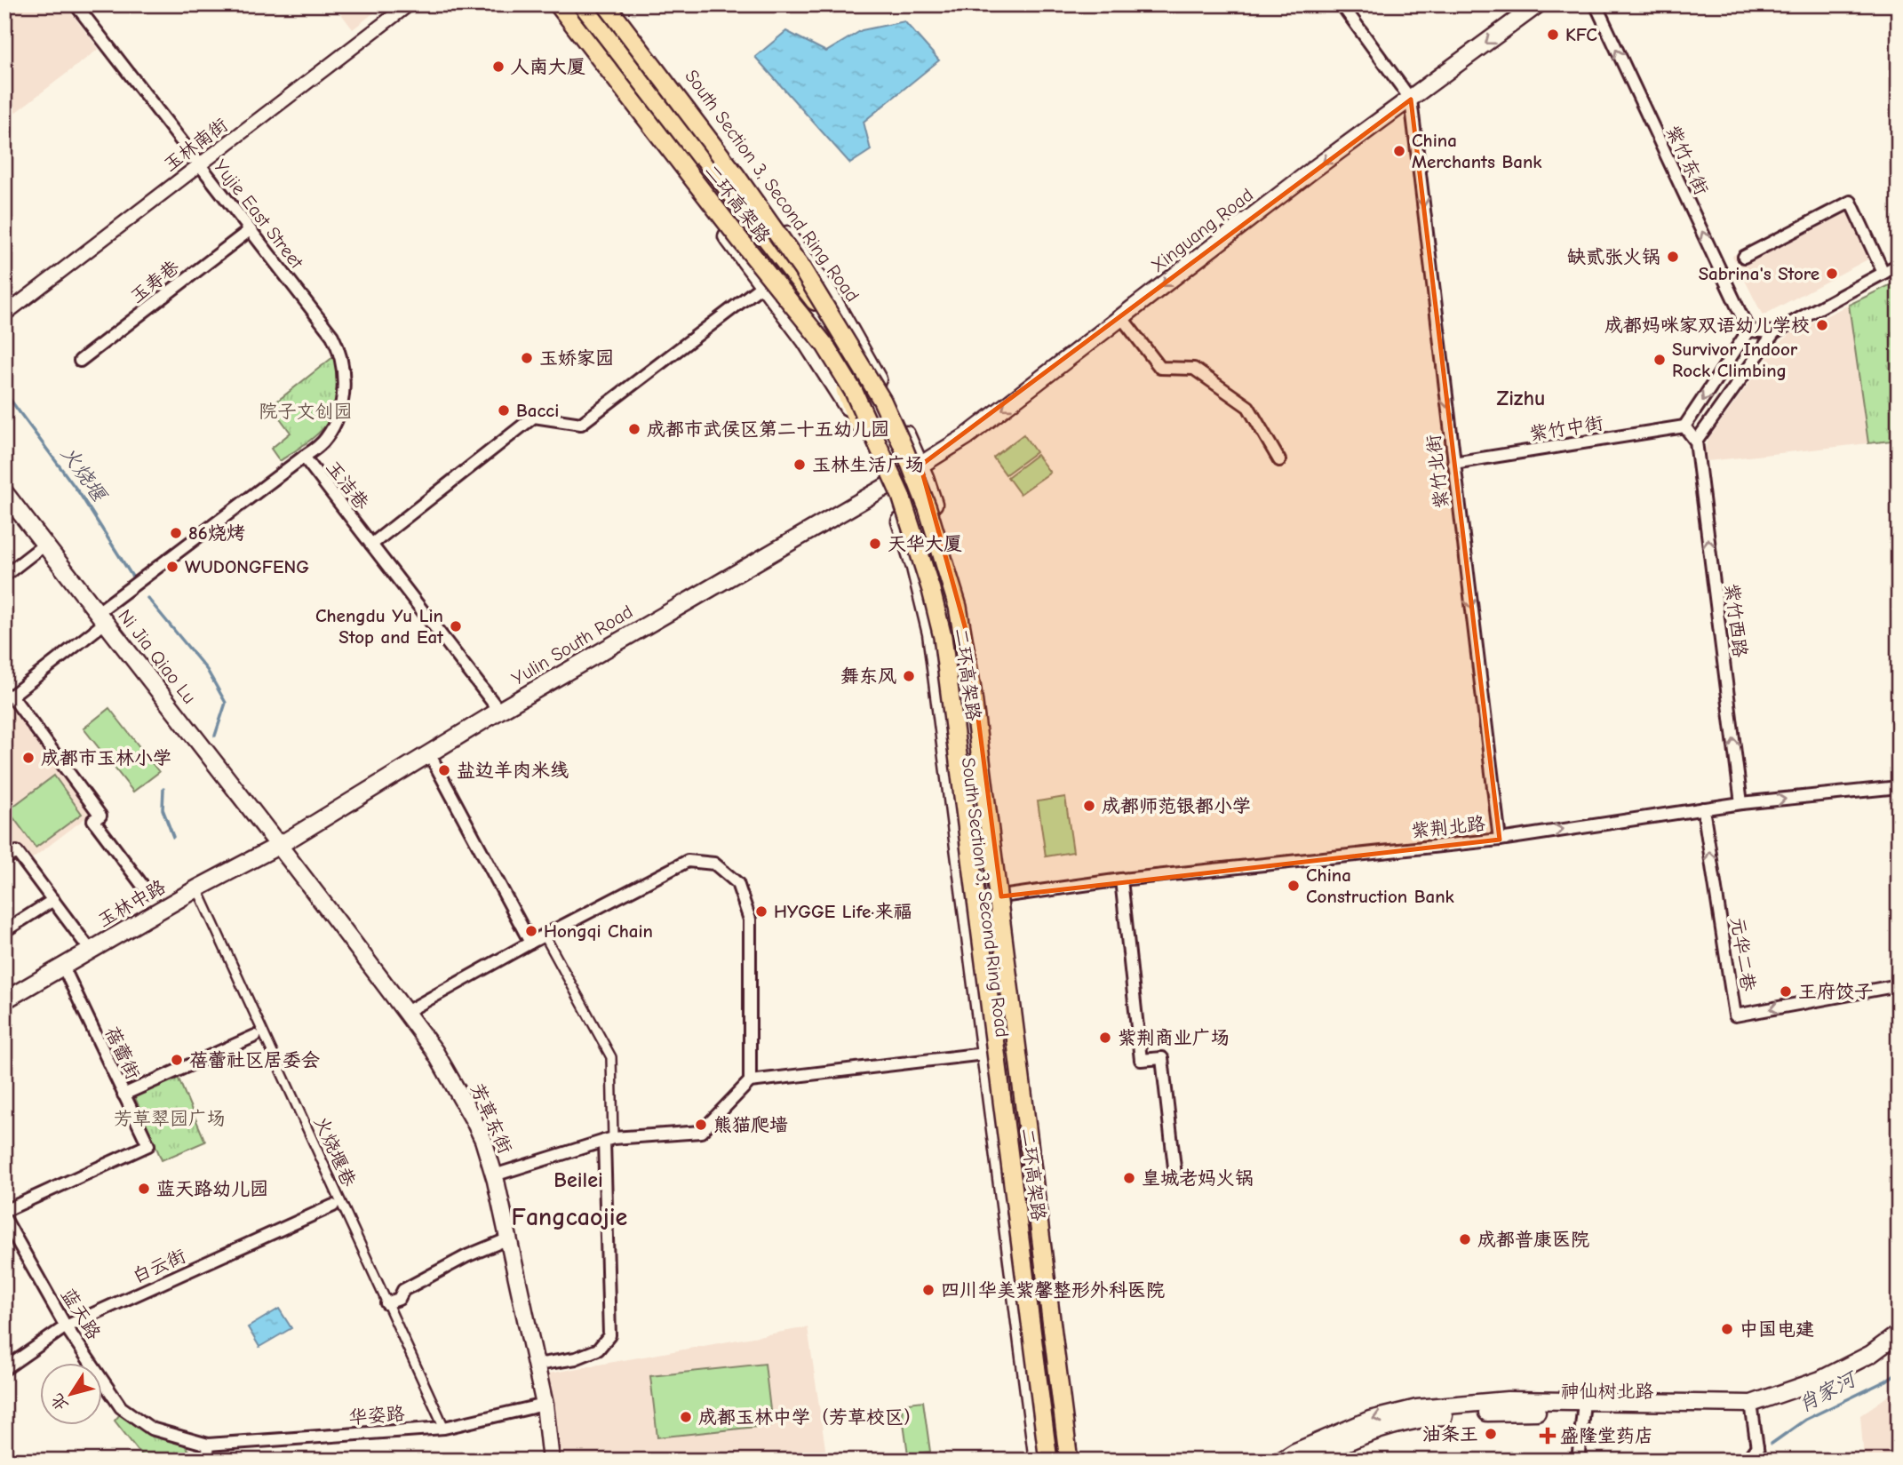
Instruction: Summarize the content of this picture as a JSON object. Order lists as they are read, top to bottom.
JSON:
{
  "streets": {
    "highway": ["二环高架路"],
    "main road": [
      "South Section 3, Second Ring Road",
      "Xinguang Road",
      "Yulin South Road",
      "Ni Jia Qiao Lu",
      "玉林中路",
      "芳草东街",
      "神仙树北路"
    ],
    "street": [
      "玉林南街",
      "紫竹东街",
      "Yujie East Street",
      "玉寿巷",
      "紫竹中街",
      "紫竹北街",
      "玉洁巷",
      "紫竹西路",
      "紫荆北路",
      "元华二巷",
      "蓓蕾街",
      "火烧堰巷",
      "白云街",
      "蓝天路",
      "华姿路"
    ]
  },
  "crossings": [
    ["玉林南街", "Yujie East Street"],
    ["South Section 3, Second Ring Road", "二环高架路"],
    ["South Section 3, Second Ring Road", "Xinguang Road"],
    ["South Section 3, Second Ring Road", "Yulin South Road"],
    ["South Section 3, Second Ring Road", "紫荆北路"],
    ["Yujie East Street", "玉寿巷"],
    ["Yujie East Street", "玉洁巷"],
    ["Xinguang Road", "紫竹北街"],
    ["Xinguang Road", "Yulin South Road"],
    ["紫竹中街", "紫竹北街"],
    ["紫竹北街", "紫荆北路"],
    ["玉洁巷", "Yulin South Road"],
    ["玉洁巷", "Ni Jia Qiao Lu"],
    ["紫竹西路", "紫荆北路"],
    ["Yulin South Road", "Ni Jia Qiao Lu"],
    ["Yulin South Road", "玉林中路"],
    ["Yulin South Road", "芳草东街"],
    ["Ni Jia Qiao Lu", "玉林中路"],
    ["Ni Jia Qiao Lu", "芳草东街"],
    ["紫荆北路", "元华二巷"],
    ["玉林中路", "蓓蕾街"],
    ["玉林中路", "芳草东街"],
    ["玉林中路", "火烧堰巷"],
    ["芳草东街", "华姿路"],
    ["火烧堰巷", "华姿路"],
    ["白云街", "蓝天路"],
    ["蓝天路", "华姿路"]
  ],
  "one_way": [
    "紫竹东街",
    "Xinguang Road",
    "紫竹北街",
    "紫竹西路",
    "紫荆北路"
  ],
  "districts": ["Zizhu", "Beilei", "Fangcaojie"],
  "water": ["火烧堰", "肖家河"],
  "parks": ["院子文创园", "芳草翠园广场"],
  "places": {
    "other": [
      "KFC",
      "人南大厦",
      "China Merchants Bank",
      "缺贰张火锅",
      "Sabrina's Store",
      "成都妈咪家双语幼儿学校",
      "玉娇家园",
      "Survivor Indoor Rock Climbing",
      "Bacci",
      "成都市武侯区第二十五幼儿园",
      "玉林生活广场",
      "86烧烤",
      "天华大厦",
      "WUDONGFENG",
      "Chengdu Yu Lin Stop and Eat",
      "舞东风",
      "成都市玉林小学",
      "盐边羊肉米线",
      "成都师范银都小学",
      "China Construction Bank",
      "HYGGE Life·来福",
      "Hongqi Chain",
      "王府饺子",
      "紫荆商业广场",
      "蓓蕾社区居委会",
      "熊猫爬墙",
      "皇城老妈火锅",
      "蓝天路幼儿园",
      "成都普康医院",
      "四川华美紫馨整形外科医院",
      "中国电建",
      "成都玉林中学（芳草校区）",
      "油条王"
    ],
    "health": ["盛隆堂药店"]
  },
  "north": "bottom left"
}
